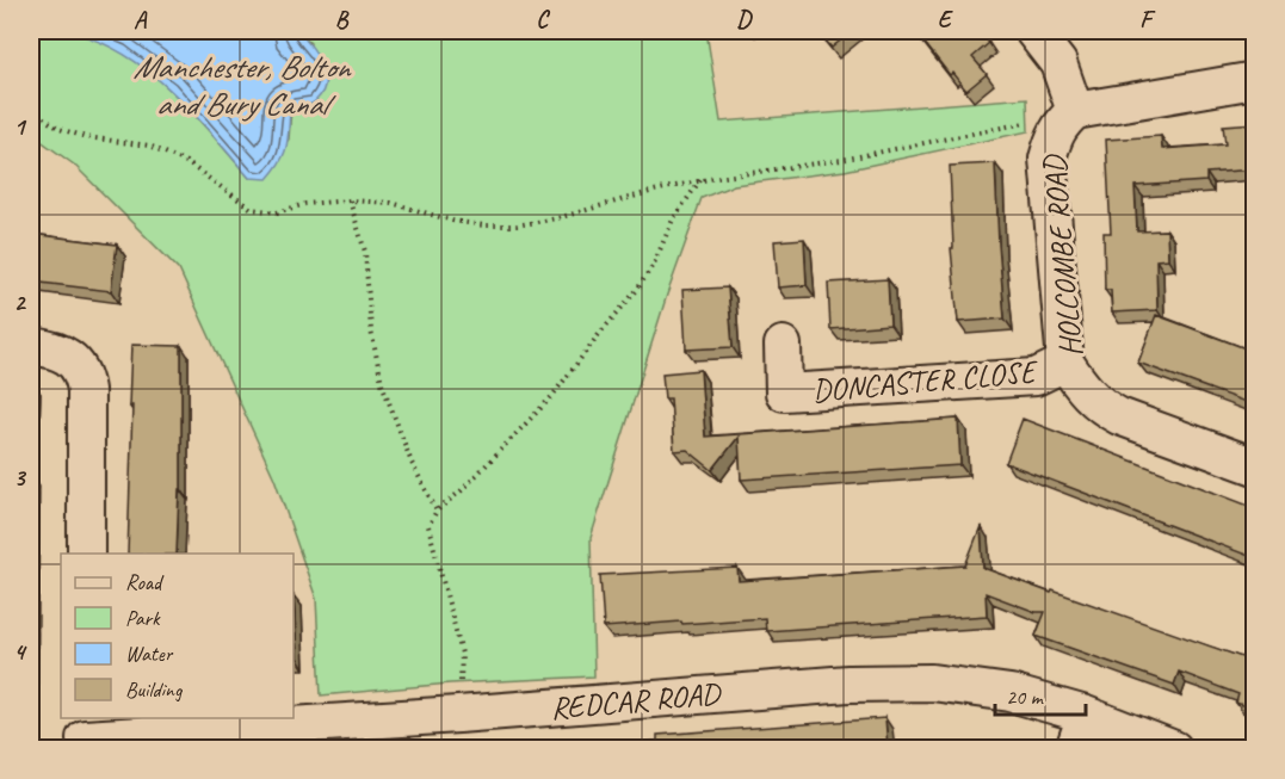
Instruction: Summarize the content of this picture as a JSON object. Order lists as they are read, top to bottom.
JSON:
{
  "streets": {
    "street": ["HOLCOMBE ROAD", "DONCASTER CLOSE", "REDCAR ROAD"]
  },
  "crossings": [
    ["HOLCOMBE ROAD", "DONCASTER CLOSE"]
  ],
  "water": ["Manchester, Bolton and Bury Canal"],
  "legend": [
    "Road",
    "Park",
    "Water",
    "Building"
  ],
  "scale_bar": "20 m",
  "grid": {
    "columns": [
      "A",
      "B",
      "C",
      "D",
      "E",
      "F"
    ],
    "rows": [
      "1",
      "2",
      "3",
      "4"
    ]
  }
}
